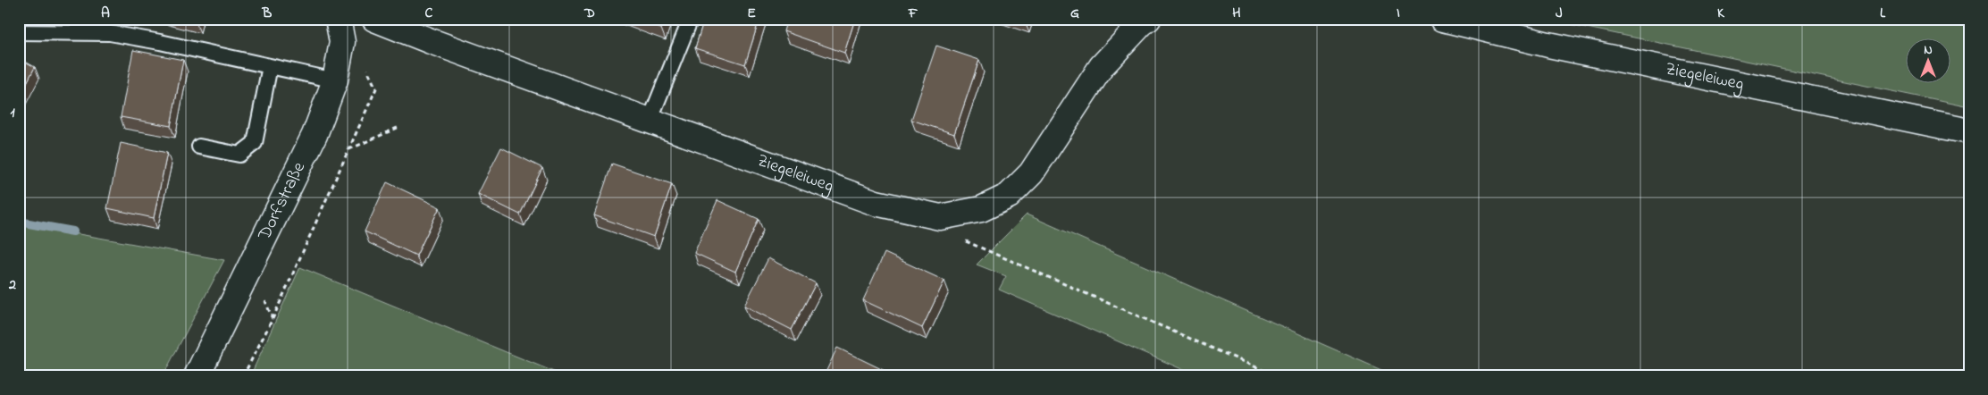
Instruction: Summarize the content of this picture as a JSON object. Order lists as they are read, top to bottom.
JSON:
{
  "streets": {
    "street": ["Ziegeleiweg", "Dorfstraße"]
  },
  "north": "top",
  "grid": {
    "columns": [
      "A",
      "B",
      "C",
      "D",
      "E",
      "F",
      "G",
      "H",
      "I",
      "J",
      "K",
      "L"
    ],
    "rows": ["1", "2"]
  }
}
